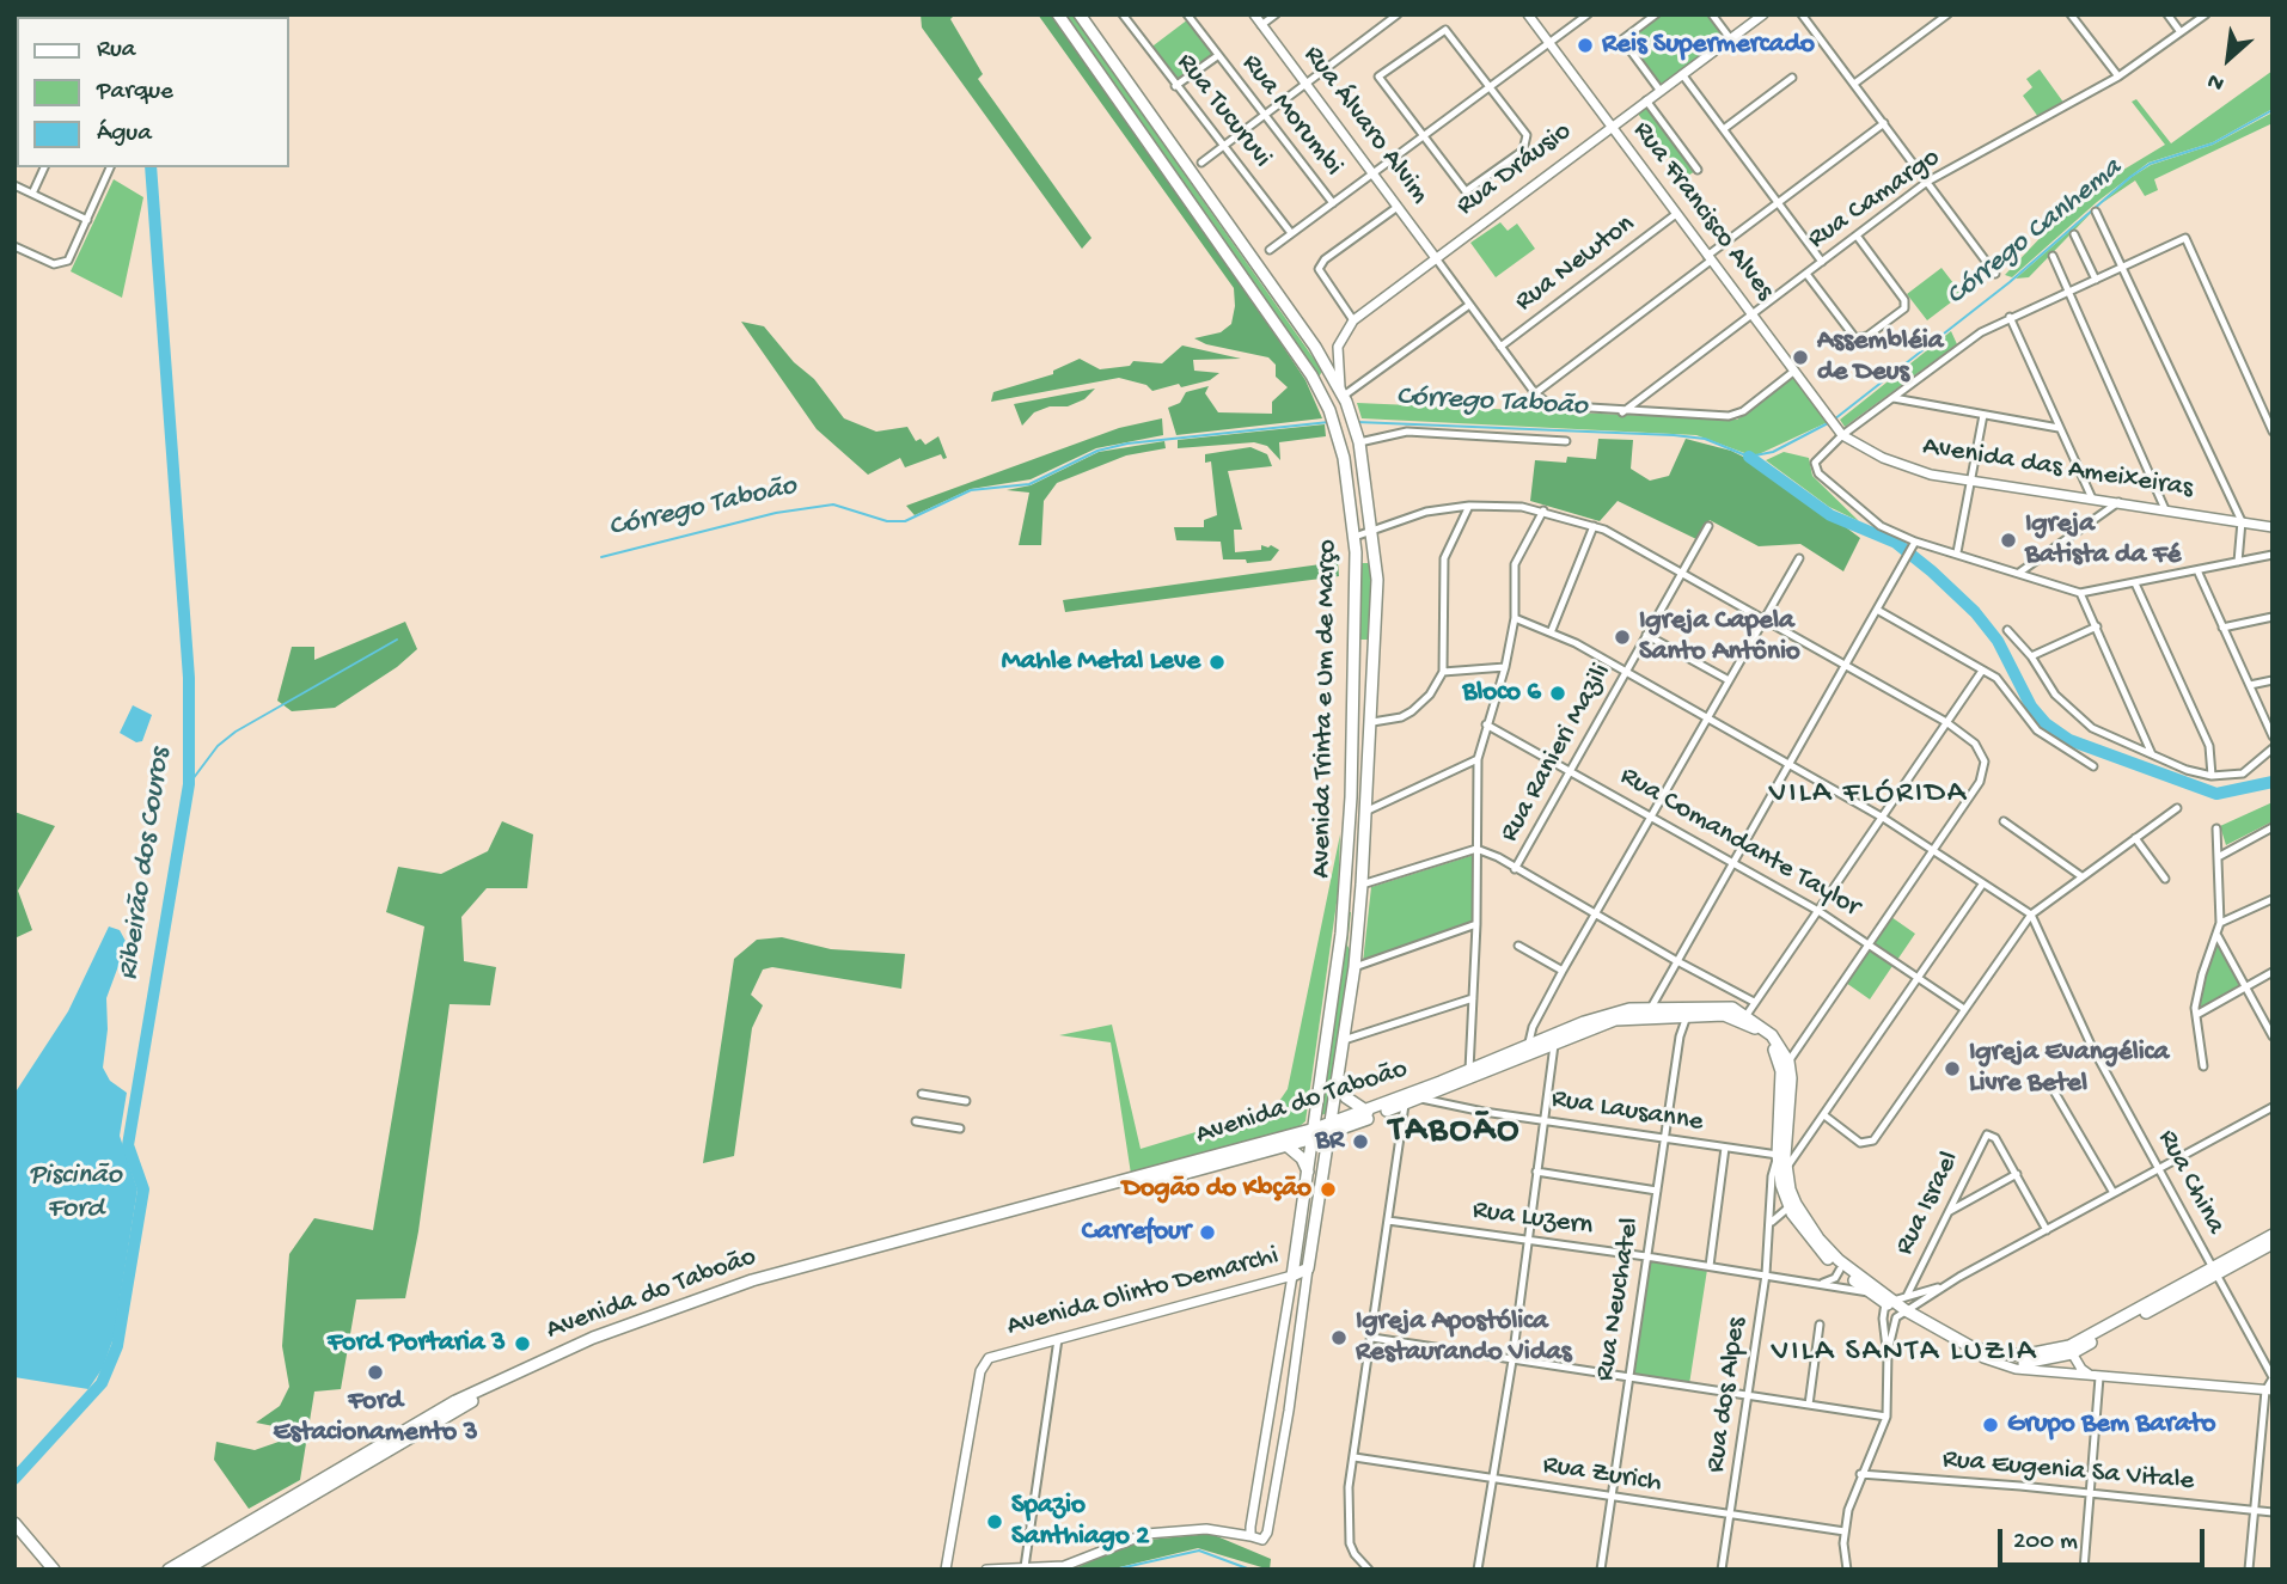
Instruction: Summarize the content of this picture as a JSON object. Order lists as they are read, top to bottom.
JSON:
{
  "streets": {
    "main road": ["Avenida Trinta e Um de Março", "Avenida do Taboão", "Avenida Olinto Demarchi"],
    "street": [
      "Rua Tucuruvi",
      "Rua Morumbi",
      "Rua Álvaro Alvim",
      "Rua Dráusio",
      "Rua Camargo",
      "Rua Francisco Alves",
      "Rua Newton",
      "Avenida das Ameixeiras",
      "Rua Ranieri Mazili",
      "Rua Comandante Taylor",
      "Rua Lausanne",
      "Rua China",
      "Rua Israel",
      "Rua Luzern",
      "Rua Neuchatel",
      "Rua dos Alpes",
      "Rua Eugenia Sa Vitale",
      "Rua Zurich"
    ]
  },
  "crossings": [
    ["Rua Álvaro Alvim", "Rua Dráusio"],
    ["Rua Álvaro Alvim", "Rua Newton"],
    ["Rua Dráusio", "Rua Francisco Alves"],
    ["Rua Camargo", "Rua Francisco Alves"],
    ["Rua Francisco Alves", "Rua Newton"],
    ["Rua Francisco Alves", "Avenida das Ameixeiras"],
    ["Avenida Trinta e Um de Março", "Avenida do Taboão"],
    ["Avenida Trinta e Um de Março", "Avenida Olinto Demarchi"],
    ["Rua Ranieri Mazili", "Rua Comandante Taylor"],
    ["Avenida do Taboão", "Rua Lausanne"],
    ["Avenida do Taboão", "Rua China"],
    ["Avenida do Taboão", "Rua Luzern"],
    ["Avenida do Taboão", "Rua Neuchatel"],
    ["Avenida do Taboão", "Rua dos Alpes"],
    ["Rua Lausanne", "Rua Neuchatel"],
    ["Rua Lausanne", "Rua dos Alpes"],
    ["Rua Luzern", "Rua Neuchatel"],
    ["Rua Luzern", "Rua dos Alpes"],
    ["Rua Neuchatel", "Rua Zurich"],
    ["Rua dos Alpes", "Rua Zurich"]
  ],
  "districts": ["VILA FLÓRIDA", "TABOÃO", "VILA SANTA LUZIA"],
  "water": [
    "Córrego Canhema",
    "Córrego Taboão",
    "Ribeirão dos Couros",
    "Piscinão Ford"
  ],
  "places": [
    "Reis Supermercado",
    "Assembléia de Deus",
    "Igreja Batista da Fé",
    "Igreja Capela Santo Antônio",
    "Mahle Metal Leve",
    "Bloco 6",
    "Igreja Evangélica Livre Betel",
    "BR",
    "Dogão do Kbção",
    "Carrefour",
    "Igreja Apostólica Restaurando Vidas",
    "Ford Portaria 3",
    "Ford Estacionamento 3",
    "Grupo Bem Barato",
    "Spazio Santhiago 2"
  ],
  "legend": ["Rua", "Parque", "Água"],
  "scale_bar": "200 m",
  "north": "bottom left"
}
